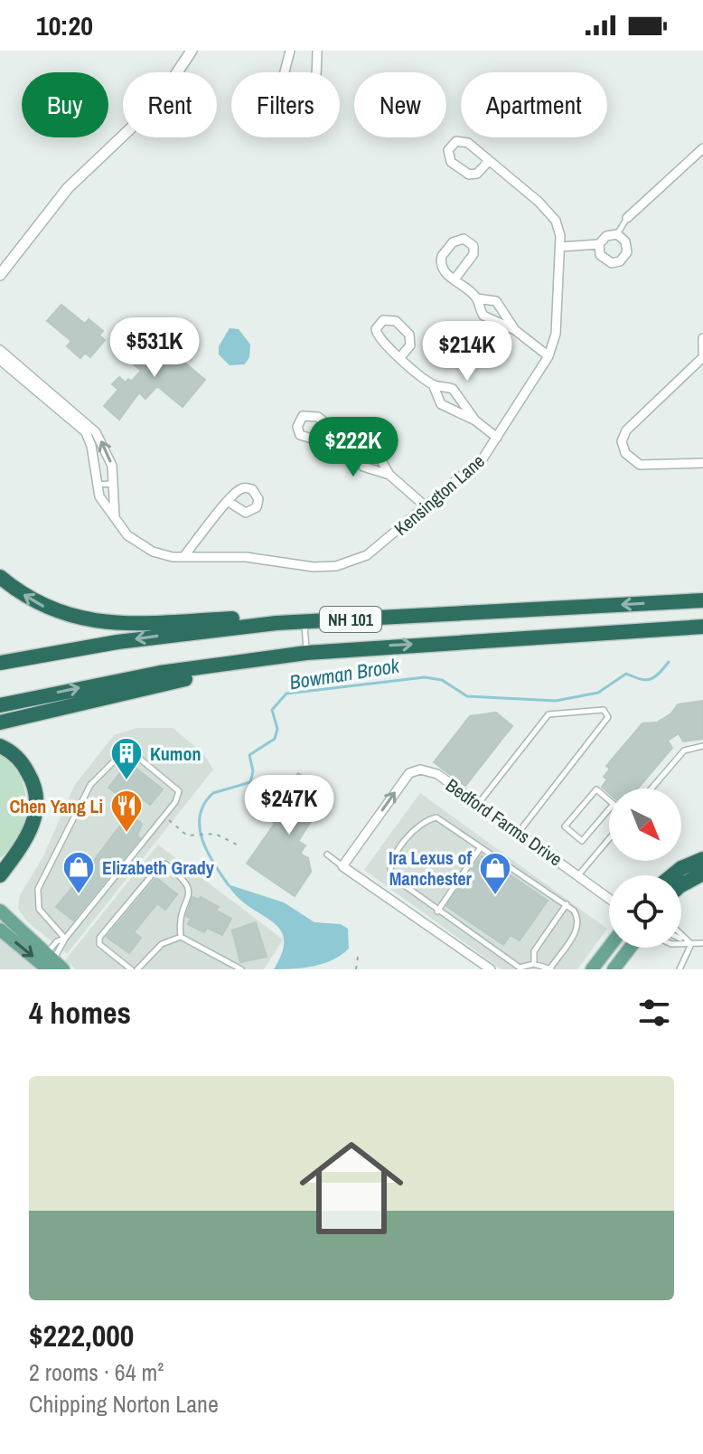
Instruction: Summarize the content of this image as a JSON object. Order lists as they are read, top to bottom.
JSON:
{
  "streets": {
    "highway": ["NH 101"],
    "street": ["Kensington Lane", "Bedford Farms Drive"]
  },
  "water": ["Bowman Brook"],
  "places": {
    "building": ["Kumon"],
    "restaurant": ["Chen Yang Li"],
    "shop": ["Elizabeth Grady", "Ira Lexus of Manchester"]
  },
  "north": "bottom right",
  "page": {
    "status": "10:20",
    "chip": [
      "Buy",
      "Rent",
      "Filters",
      "New",
      "Apartment"
    ],
    "price": [
      "$531K",
      "$214K",
      "$222K",
      "$247K"
    ],
    "heading": "4 homes",
    "list": [
      {
        "name": "$222,000",
        "note": "2 rooms · 64 m² · Chipping Norton Lane"
      }
    ]
  }
}
